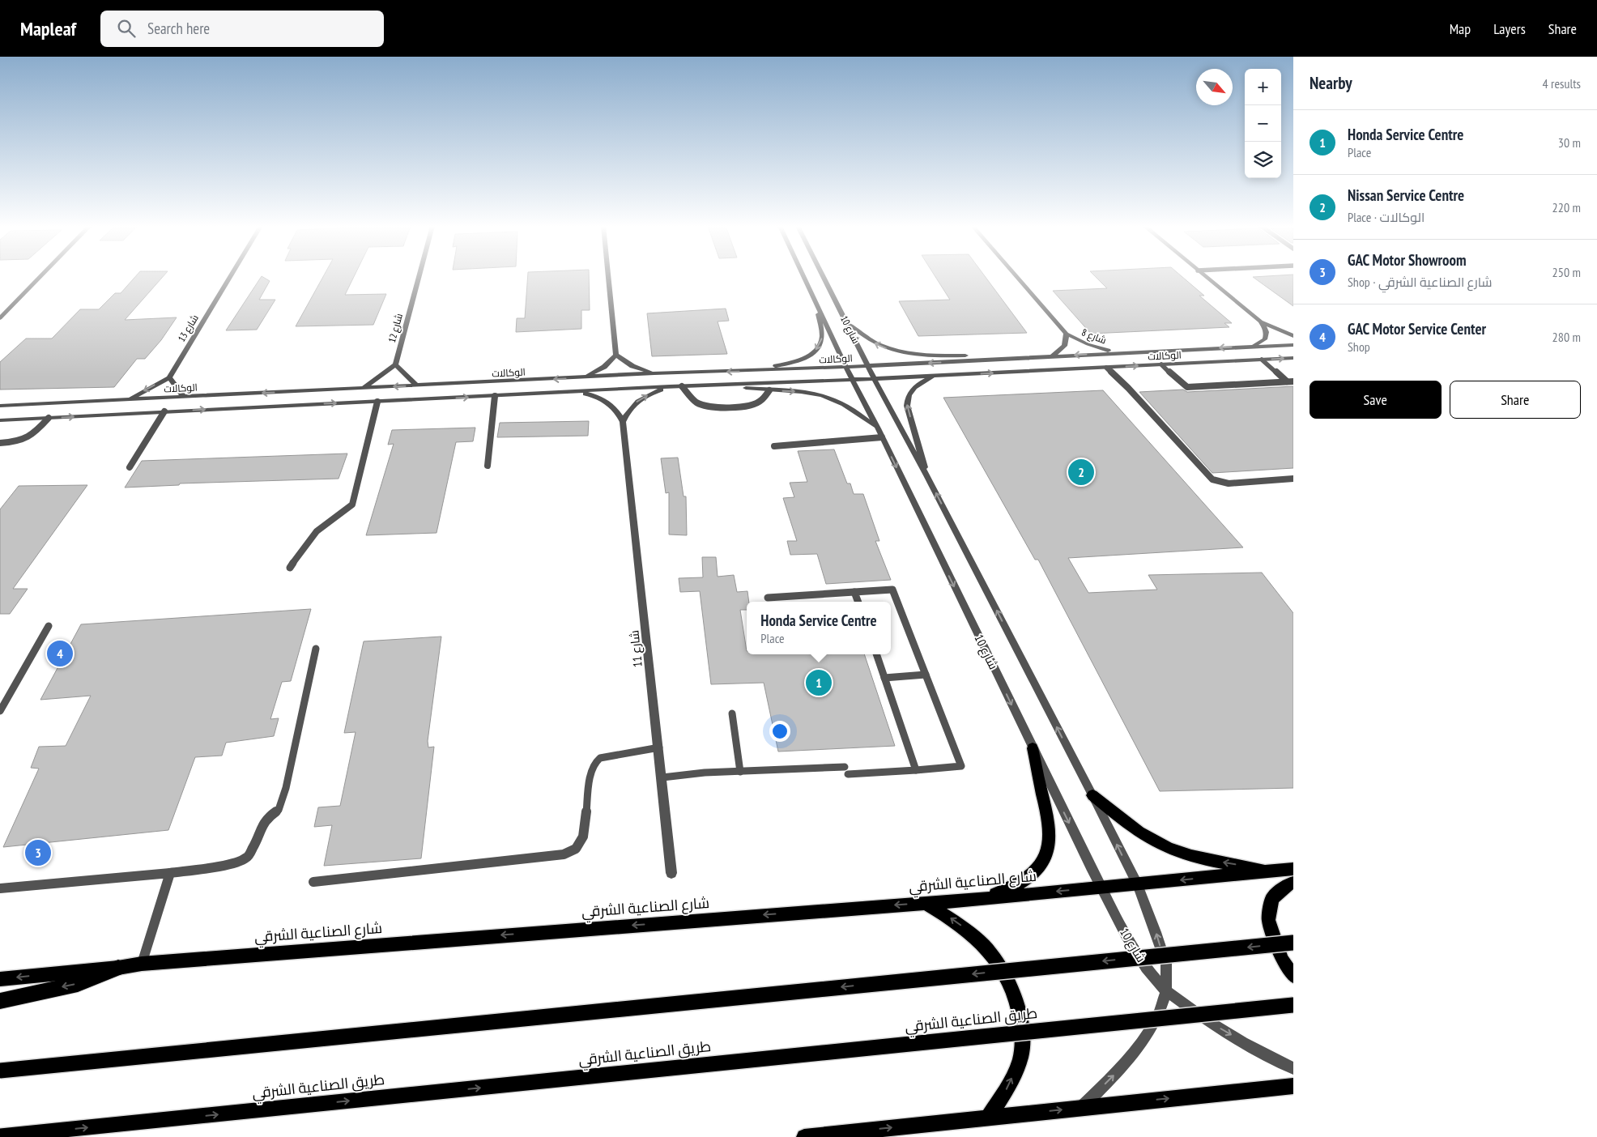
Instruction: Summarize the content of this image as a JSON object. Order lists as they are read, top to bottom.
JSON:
{
  "streets": {
    "highway": ["طريق الصناعية الشرقي"],
    "main road": ["شارع الصناعية الشرقي"],
    "street": [
      "شارع 13",
      "شارع 12",
      "شارع 10",
      "شارع 8",
      "الوكالات",
      "شارع 11"
    ]
  },
  "crossings": [
    ["شارع 10", "الوكالات"],
    ["شارع 10", "شارع الصناعية الشرقي"],
    ["شارع 8", "الوكالات"],
    ["الوكالات", "شارع 11"]
  ],
  "one_way": ["شارع الصناعية الشرقي"],
  "north": "bottom right",
  "page": {
    "header": "Mapleaf",
    "search": "Search here",
    "nav": ["Map", "Layers", "Share"],
    "heading": ["Nearby", "4 results"],
    "map_buttons": ["+", "−"],
    "list": [
      {
        "mark": "1",
        "name": "Honda Service Centre",
        "note": "Place",
        "value": "30 m"
      },
      {
        "mark": "2",
        "name": "Nissan Service Centre",
        "note": "Place · الوكالات",
        "value": "220 m"
      },
      {
        "mark": "3",
        "name": "GAC Motor Showroom",
        "note": "Shop · شارع الصناعية الشرقي",
        "value": "250 m"
      },
      {
        "mark": "4",
        "name": "GAC Motor Service Center",
        "note": "Shop",
        "value": "280 m"
      }
    ],
    "buttons": ["Save", "Share"],
    "pins": [
      "2",
      "4",
      "1",
      "3"
    ],
    "popup": ["Honda Service Centre", "Place"]
  }
}
